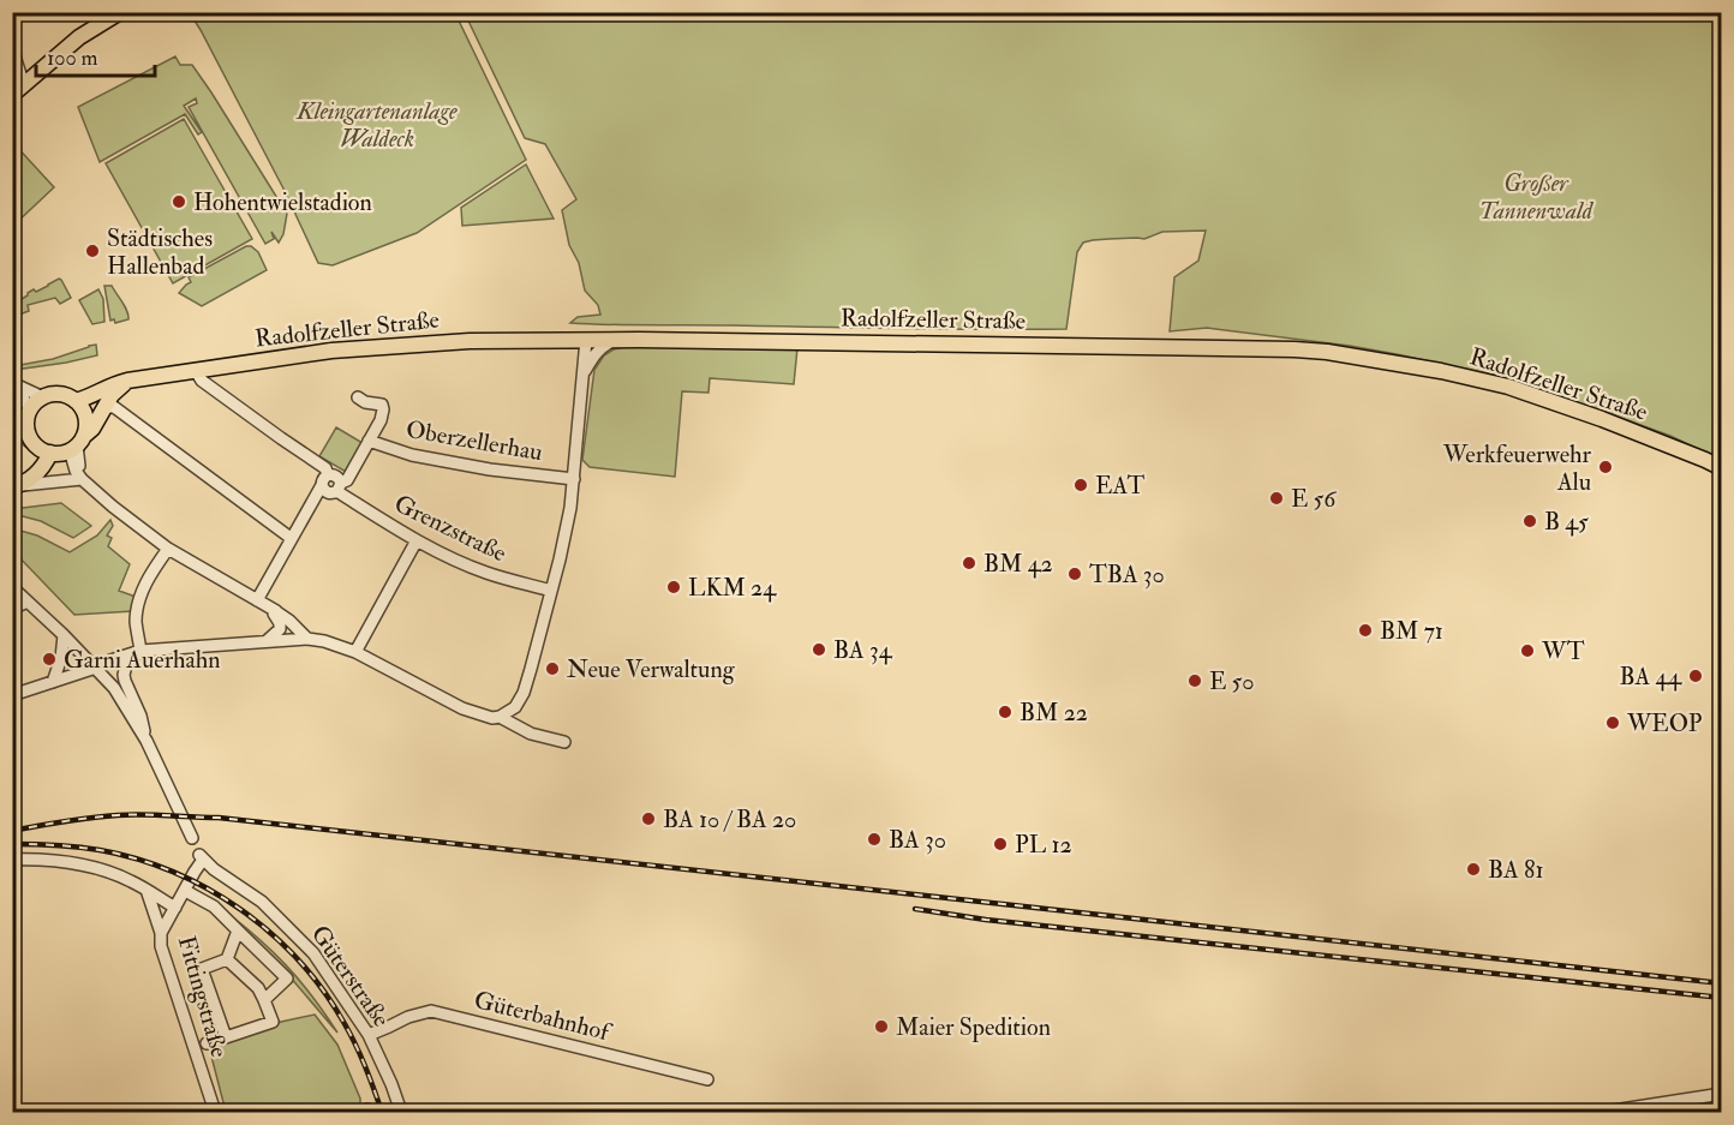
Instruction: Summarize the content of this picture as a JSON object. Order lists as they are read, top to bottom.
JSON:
{
  "streets": {
    "main road": ["Radolfzeller Straße"],
    "street": [
      "Oberzellerhau",
      "Grenzstraße",
      "Güterstraße",
      "Fittingstraße",
      "Güterbahnhof"
    ]
  },
  "crossings": [
    ["Oberzellerhau", "Grenzstraße"],
    ["Güterstraße", "Fittingstraße"],
    ["Güterstraße", "Güterbahnhof"]
  ],
  "parks": ["Kleingartenanlage Waldeck", "Großer Tannenwald"],
  "places": [
    "Hohentwielstadion",
    "Städtisches Hallenbad",
    "Werkfeuerwehr Alu",
    "EAT",
    "E 56",
    "B 45",
    "BM 42",
    "TBA 30",
    "LKM 24",
    "BM 71",
    "BA 34",
    "WT",
    "Garni Auerhahn",
    "Neue Verwaltung",
    "BA 44",
    "E 50",
    "BM 22",
    "WEOP",
    "BA 10 / BA 20",
    "BA 30",
    "PL 12",
    "BA 81",
    "Maier Spedition"
  ],
  "scale_bar": "100 m"
}
